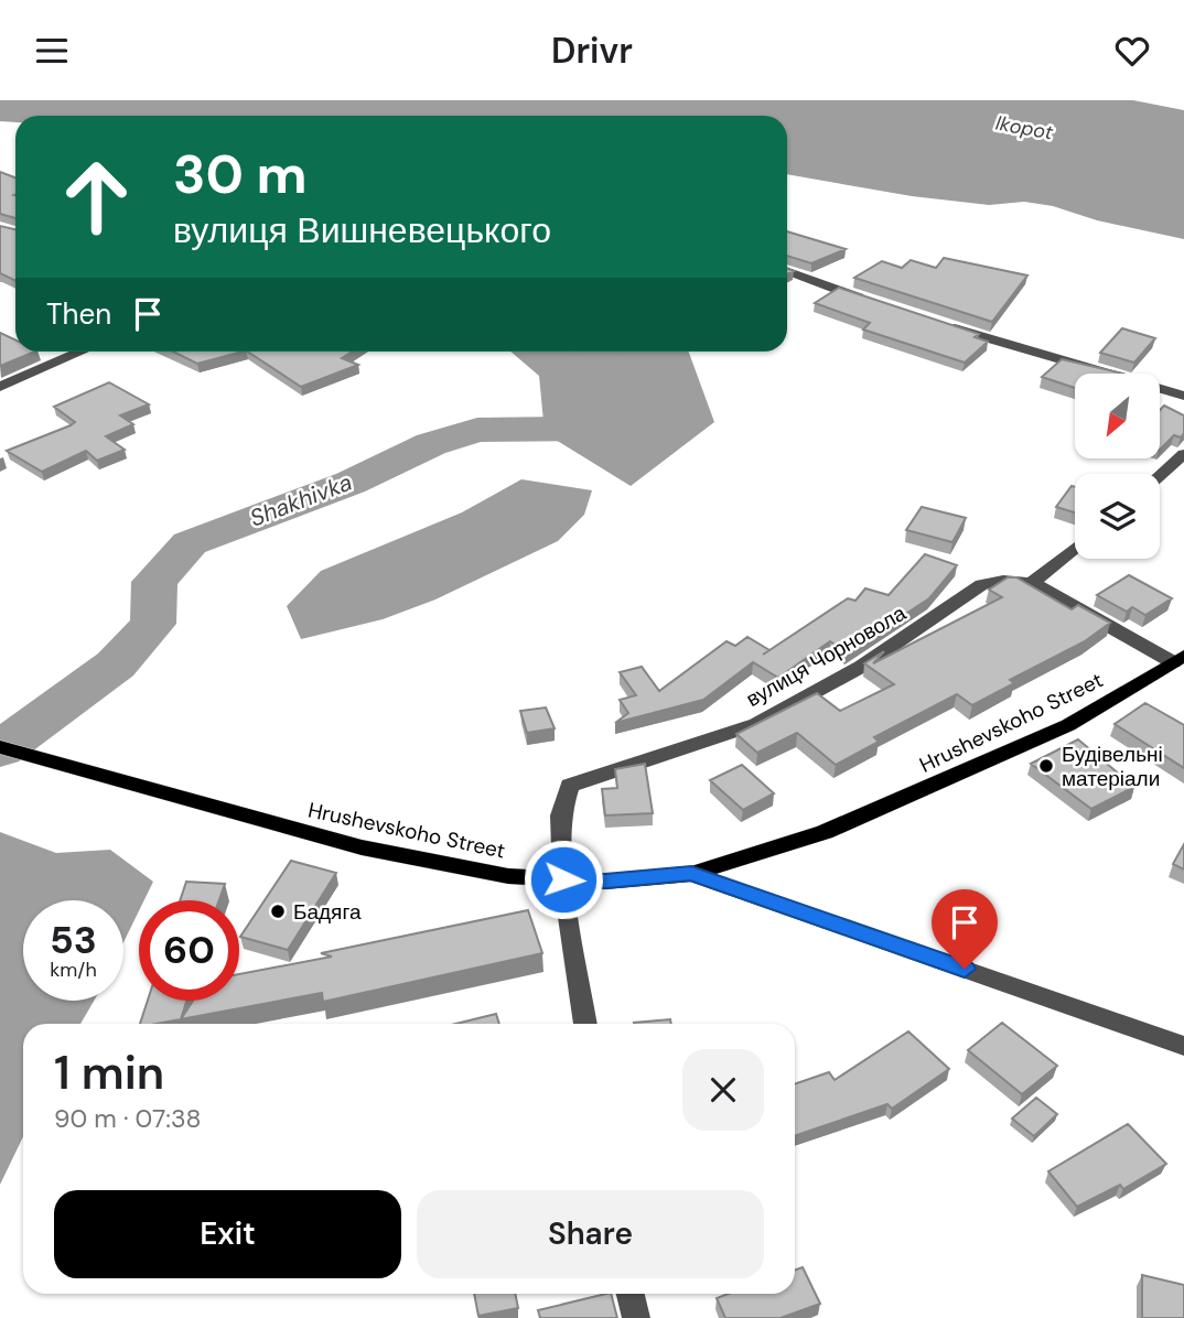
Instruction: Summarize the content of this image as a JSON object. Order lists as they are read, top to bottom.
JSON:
{
  "streets": {
    "main road": ["Hrushevskoho Street"],
    "street": ["вулиця Чорновола"]
  },
  "crossings": [
    ["вулиця Чорновола", "Hrushevskoho Street"]
  ],
  "water": ["Ikopot", "Shakhivka"],
  "places": ["Будівельні матеріали", "Бадяга"],
  "north": "bottom left",
  "page": {
    "header": "Drivr",
    "turn": ["30 m", "вулиця Вишневецького"],
    "then": "Then",
    "speed": "53 km/h",
    "limit": "60",
    "heading": ["1 min", "90 m · 07:38"],
    "buttons": ["Exit", "Share"]
  }
}
